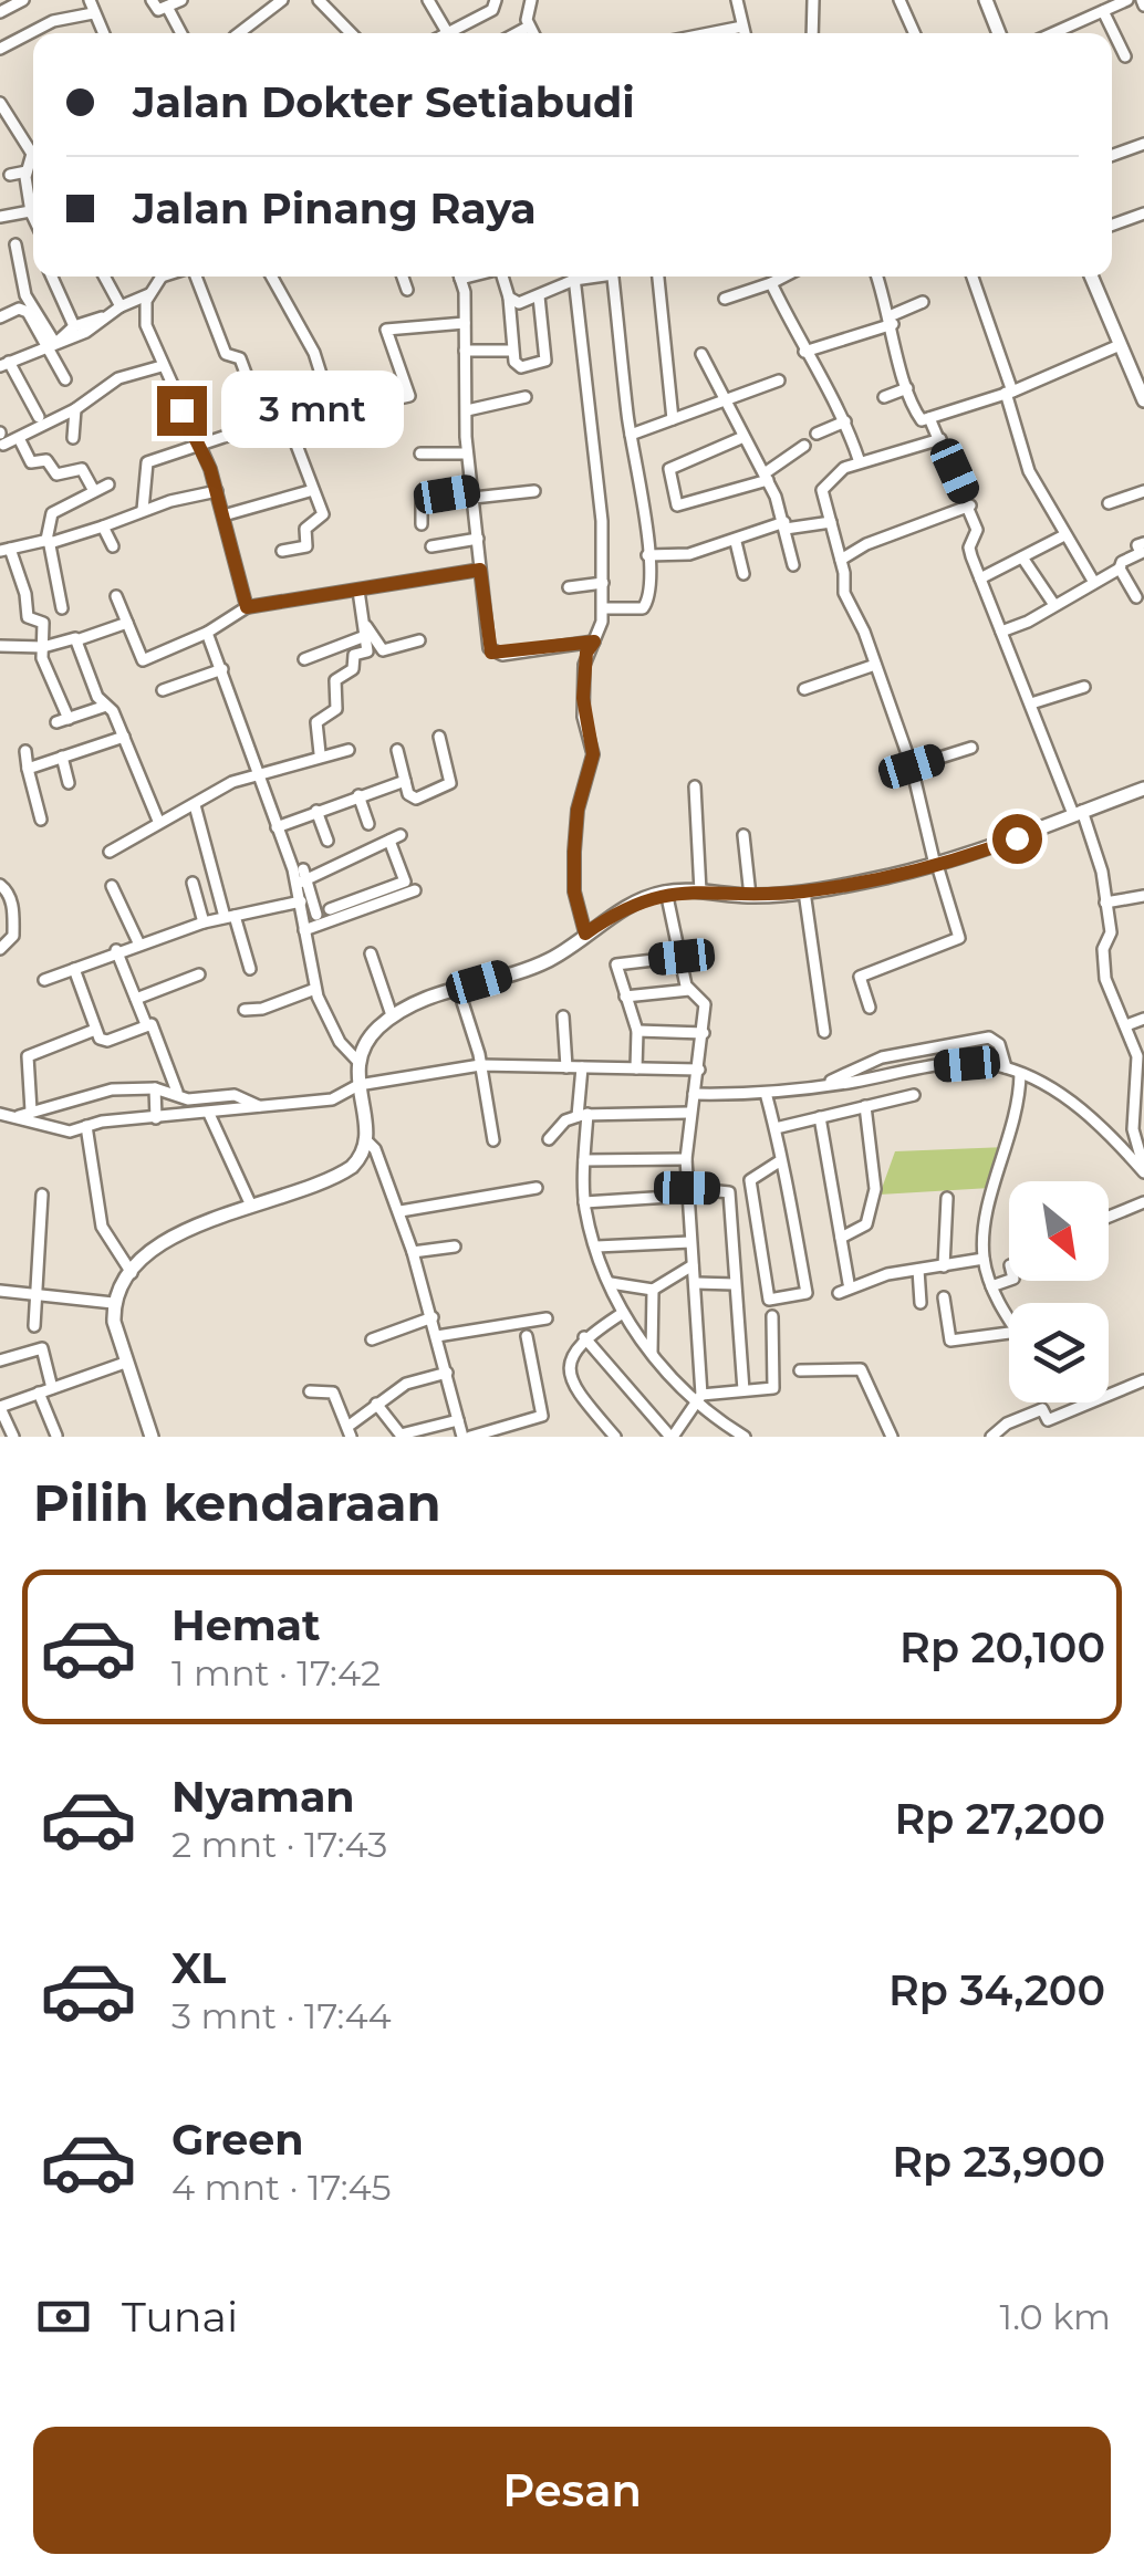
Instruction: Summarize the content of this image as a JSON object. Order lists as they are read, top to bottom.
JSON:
{
  "north": "bottom right",
  "page": {
    "banner": ["Jalan Dokter Setiabudi", "Jalan Pinang Raya"],
    "bubble": "3 mnt",
    "heading": "Pilih kendaraan",
    "list": [
      {
        "name": "Hemat",
        "note": "1 mnt · 17:42",
        "value": "Rp 20,100"
      },
      {
        "name": "Nyaman",
        "note": "2 mnt · 17:43",
        "value": "Rp 27,200"
      },
      {
        "name": "XL",
        "note": "3 mnt · 17:44",
        "value": "Rp 34,200"
      },
      {
        "name": "Green",
        "note": "4 mnt · 17:45",
        "value": "Rp 23,900"
      }
    ],
    "pay": ["Tunai", "1.0 km"],
    "buttons": "Pesan"
  }
}
